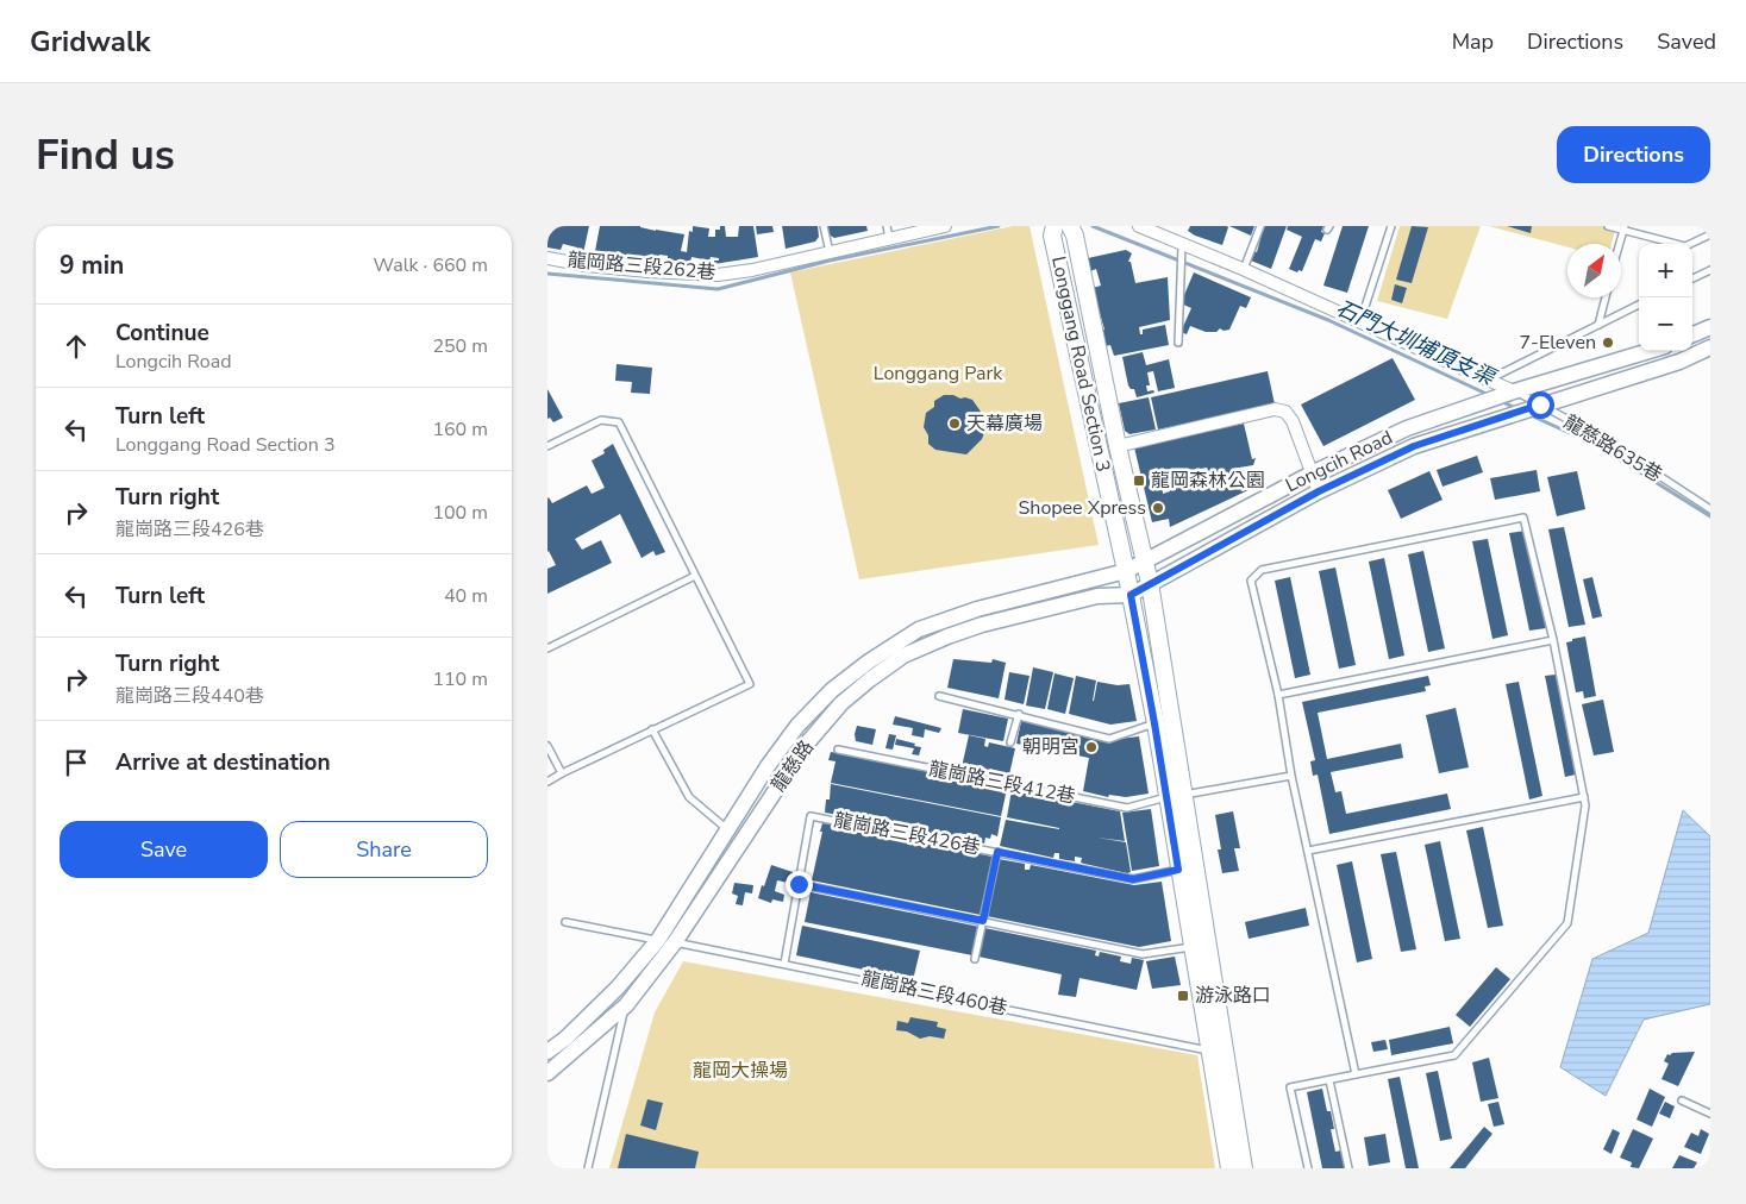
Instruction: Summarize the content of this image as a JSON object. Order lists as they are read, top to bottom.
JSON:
{
  "streets": {
    "main road": ["Longgang Road Section 3"],
    "street": ["龍岡路三段262巷", "Longcih Road", "龍慈路"],
    "lane": [
      "龍慈路635巷",
      "龍崗路三段412巷",
      "龍崗路三段426巷",
      "龍崗路三段460巷"
    ]
  },
  "crossings": [
    ["Longgang Road Section 3", "Longcih Road"],
    ["Longgang Road Section 3", "龍慈路"],
    ["Longgang Road Section 3", "龍崗路三段412巷"],
    ["Longgang Road Section 3", "龍崗路三段426巷"],
    ["Longgang Road Section 3", "龍崗路三段460巷"],
    ["龍慈路635巷", "Longcih Road"],
    ["Longcih Road", "龍慈路"],
    ["龍慈路", "龍崗路三段460巷"]
  ],
  "water": ["石門大圳埔頂支渠"],
  "parks": ["Longgang Park", "龍岡大操場"],
  "places": {
    "other": [
      "7-Eleven",
      "天幕廣場",
      "Shopee Xpress",
      "朝明宮"
    ],
    "transit": ["龍岡森林公園", "游泳路口"]
  },
  "north": "top right",
  "page": {
    "header": "Gridwalk",
    "nav": ["Map", "Directions", "Saved"],
    "buttons": [
      "Directions",
      ["Save", "Share"]
    ],
    "title": "Find us",
    "heading": ["9 min", "Walk · 660 m"],
    "map_buttons": ["+", "−"],
    "list": [
      ["Continue", "Longcih Road", "250 m"],
      ["Turn left", "Longgang Road Section 3", "160 m"],
      ["Turn right", "龍崗路三段426巷", "100 m"],
      ["Turn left", "40 m"],
      ["Turn right", "龍崗路三段440巷", "110 m"],
      "Arrive at destination"
    ]
  }
}
